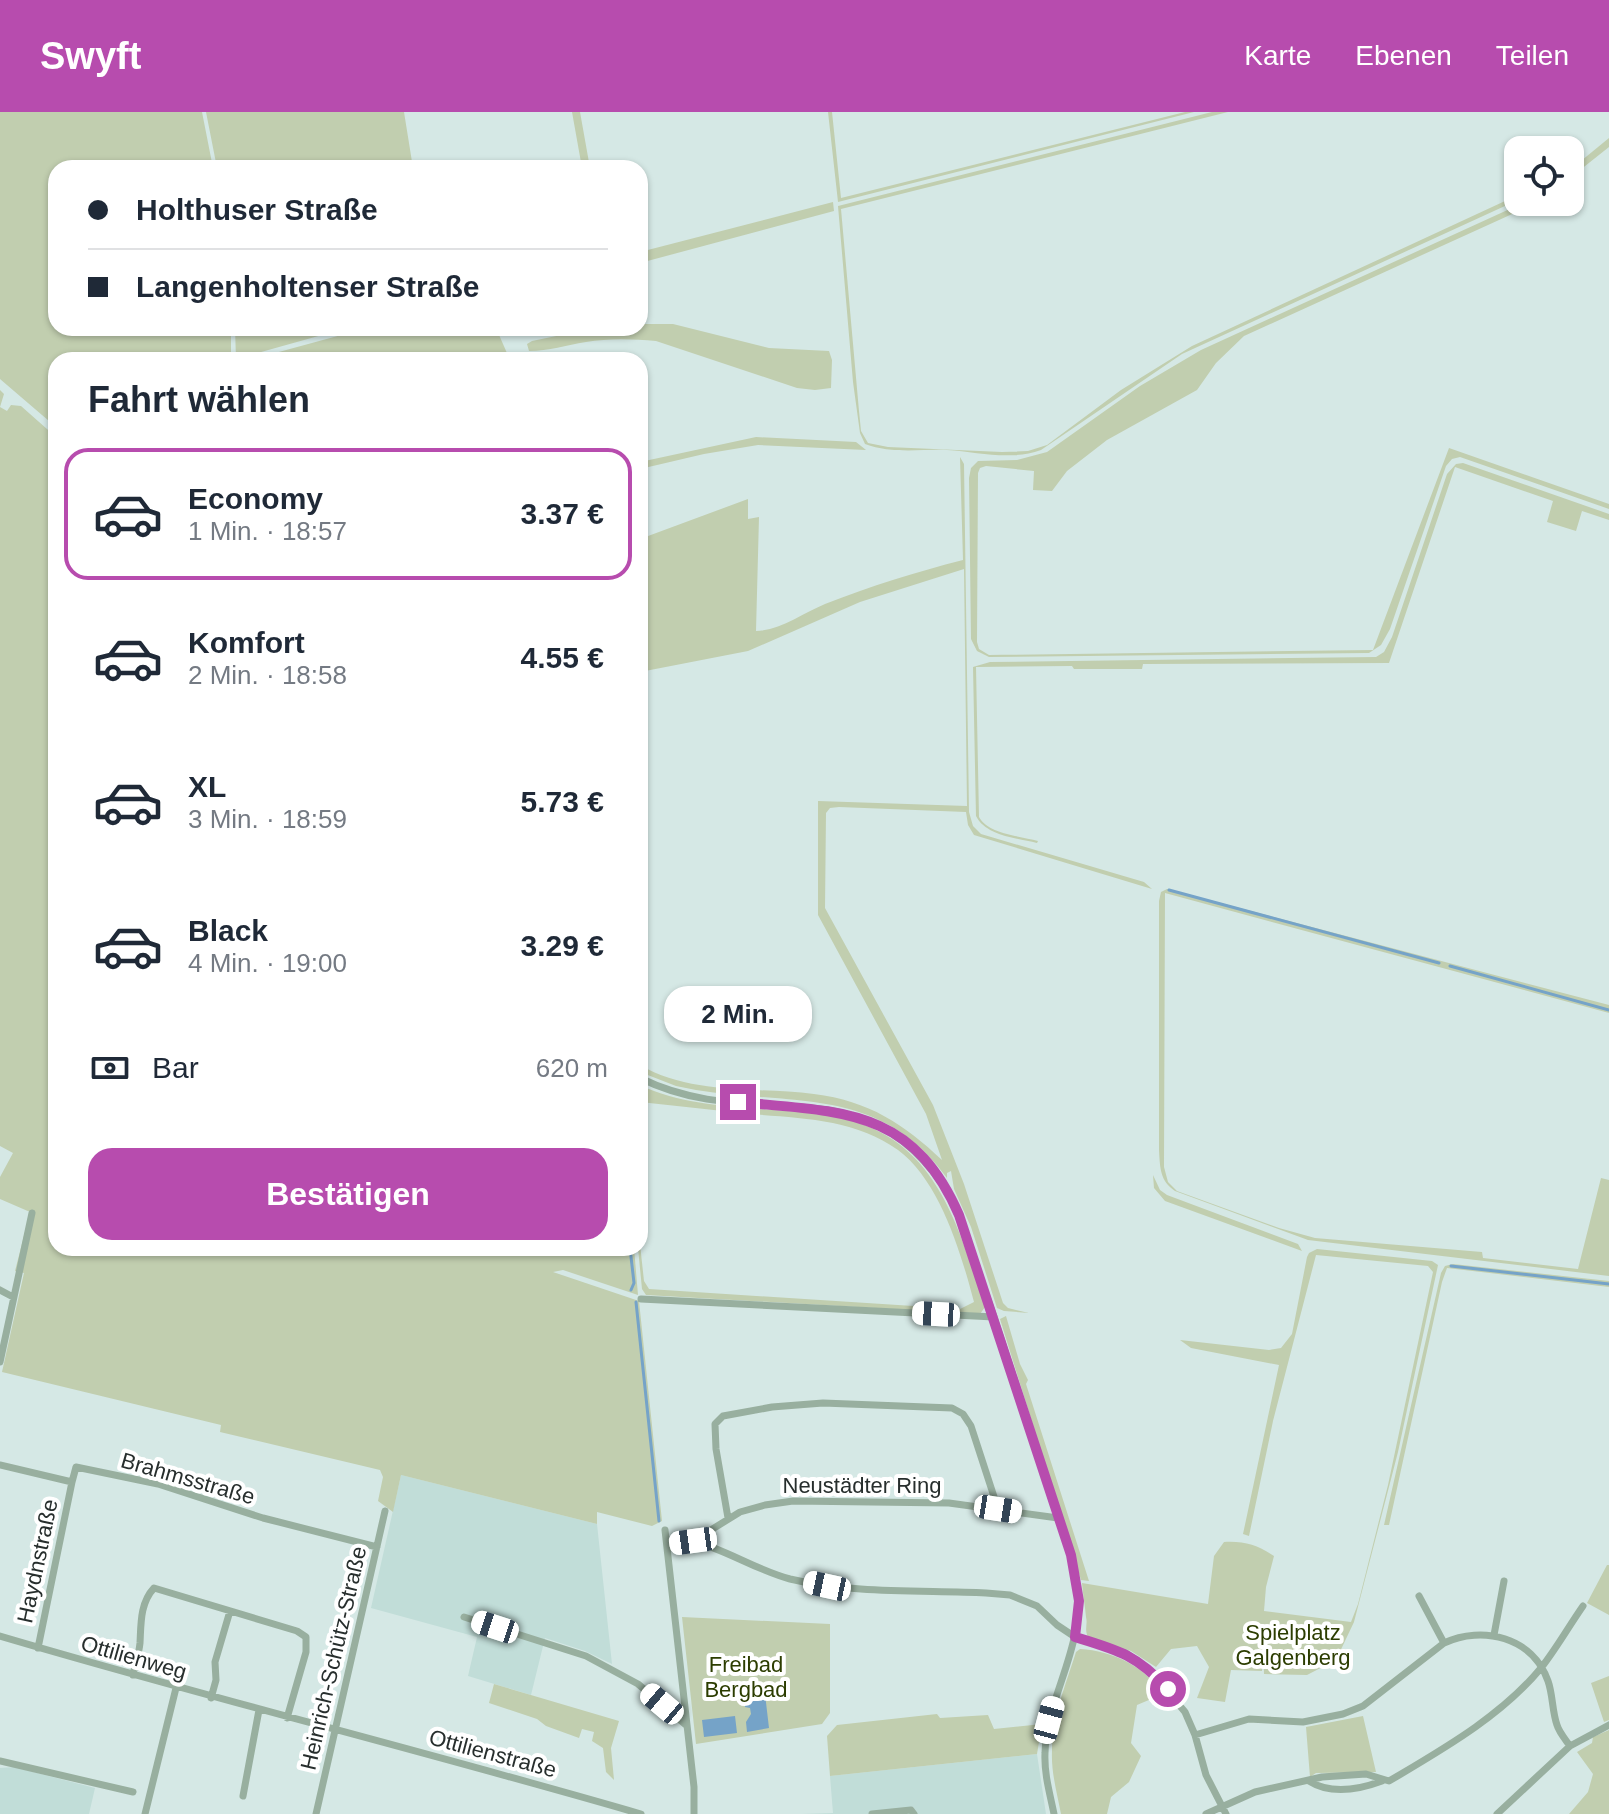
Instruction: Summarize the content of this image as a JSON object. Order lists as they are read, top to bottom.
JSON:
{
  "streets": {
    "street": [
      "Brahmsstraße",
      "Neustädter Ring",
      "Haydnstraße",
      "Ottilienweg",
      "Heinrich-Schütz-Straße",
      "Ottilienstraße"
    ]
  },
  "crossings": [
    ["Brahmsstraße", "Haydnstraße"],
    ["Brahmsstraße", "Heinrich-Schütz-Straße"],
    ["Haydnstraße", "Ottilienweg"],
    ["Ottilienweg", "Heinrich-Schütz-Straße"],
    ["Ottilienweg", "Ottilienstraße"],
    ["Heinrich-Schütz-Straße", "Ottilienstraße"]
  ],
  "parks": ["Spielplatz Galgenberg", "Freibad Bergbad"],
  "page": {
    "header": "Swyft",
    "nav": ["Karte", "Ebenen", "Teilen"],
    "banner": ["Holthuser Straße", "Langenholtenser Straße"],
    "heading": "Fahrt wählen",
    "list": [
      {
        "name": "Economy",
        "note": "1 Min. · 18:57",
        "value": "3.37 €"
      },
      {
        "name": "Komfort",
        "note": "2 Min. · 18:58",
        "value": "4.55 €"
      },
      {
        "name": "XL",
        "note": "3 Min. · 18:59",
        "value": "5.73 €"
      },
      {
        "name": "Black",
        "note": "4 Min. · 19:00",
        "value": "3.29 €"
      }
    ],
    "bubble": "2 Min.",
    "pay": ["Bar", "620 m"],
    "buttons": "Bestätigen"
  }
}
